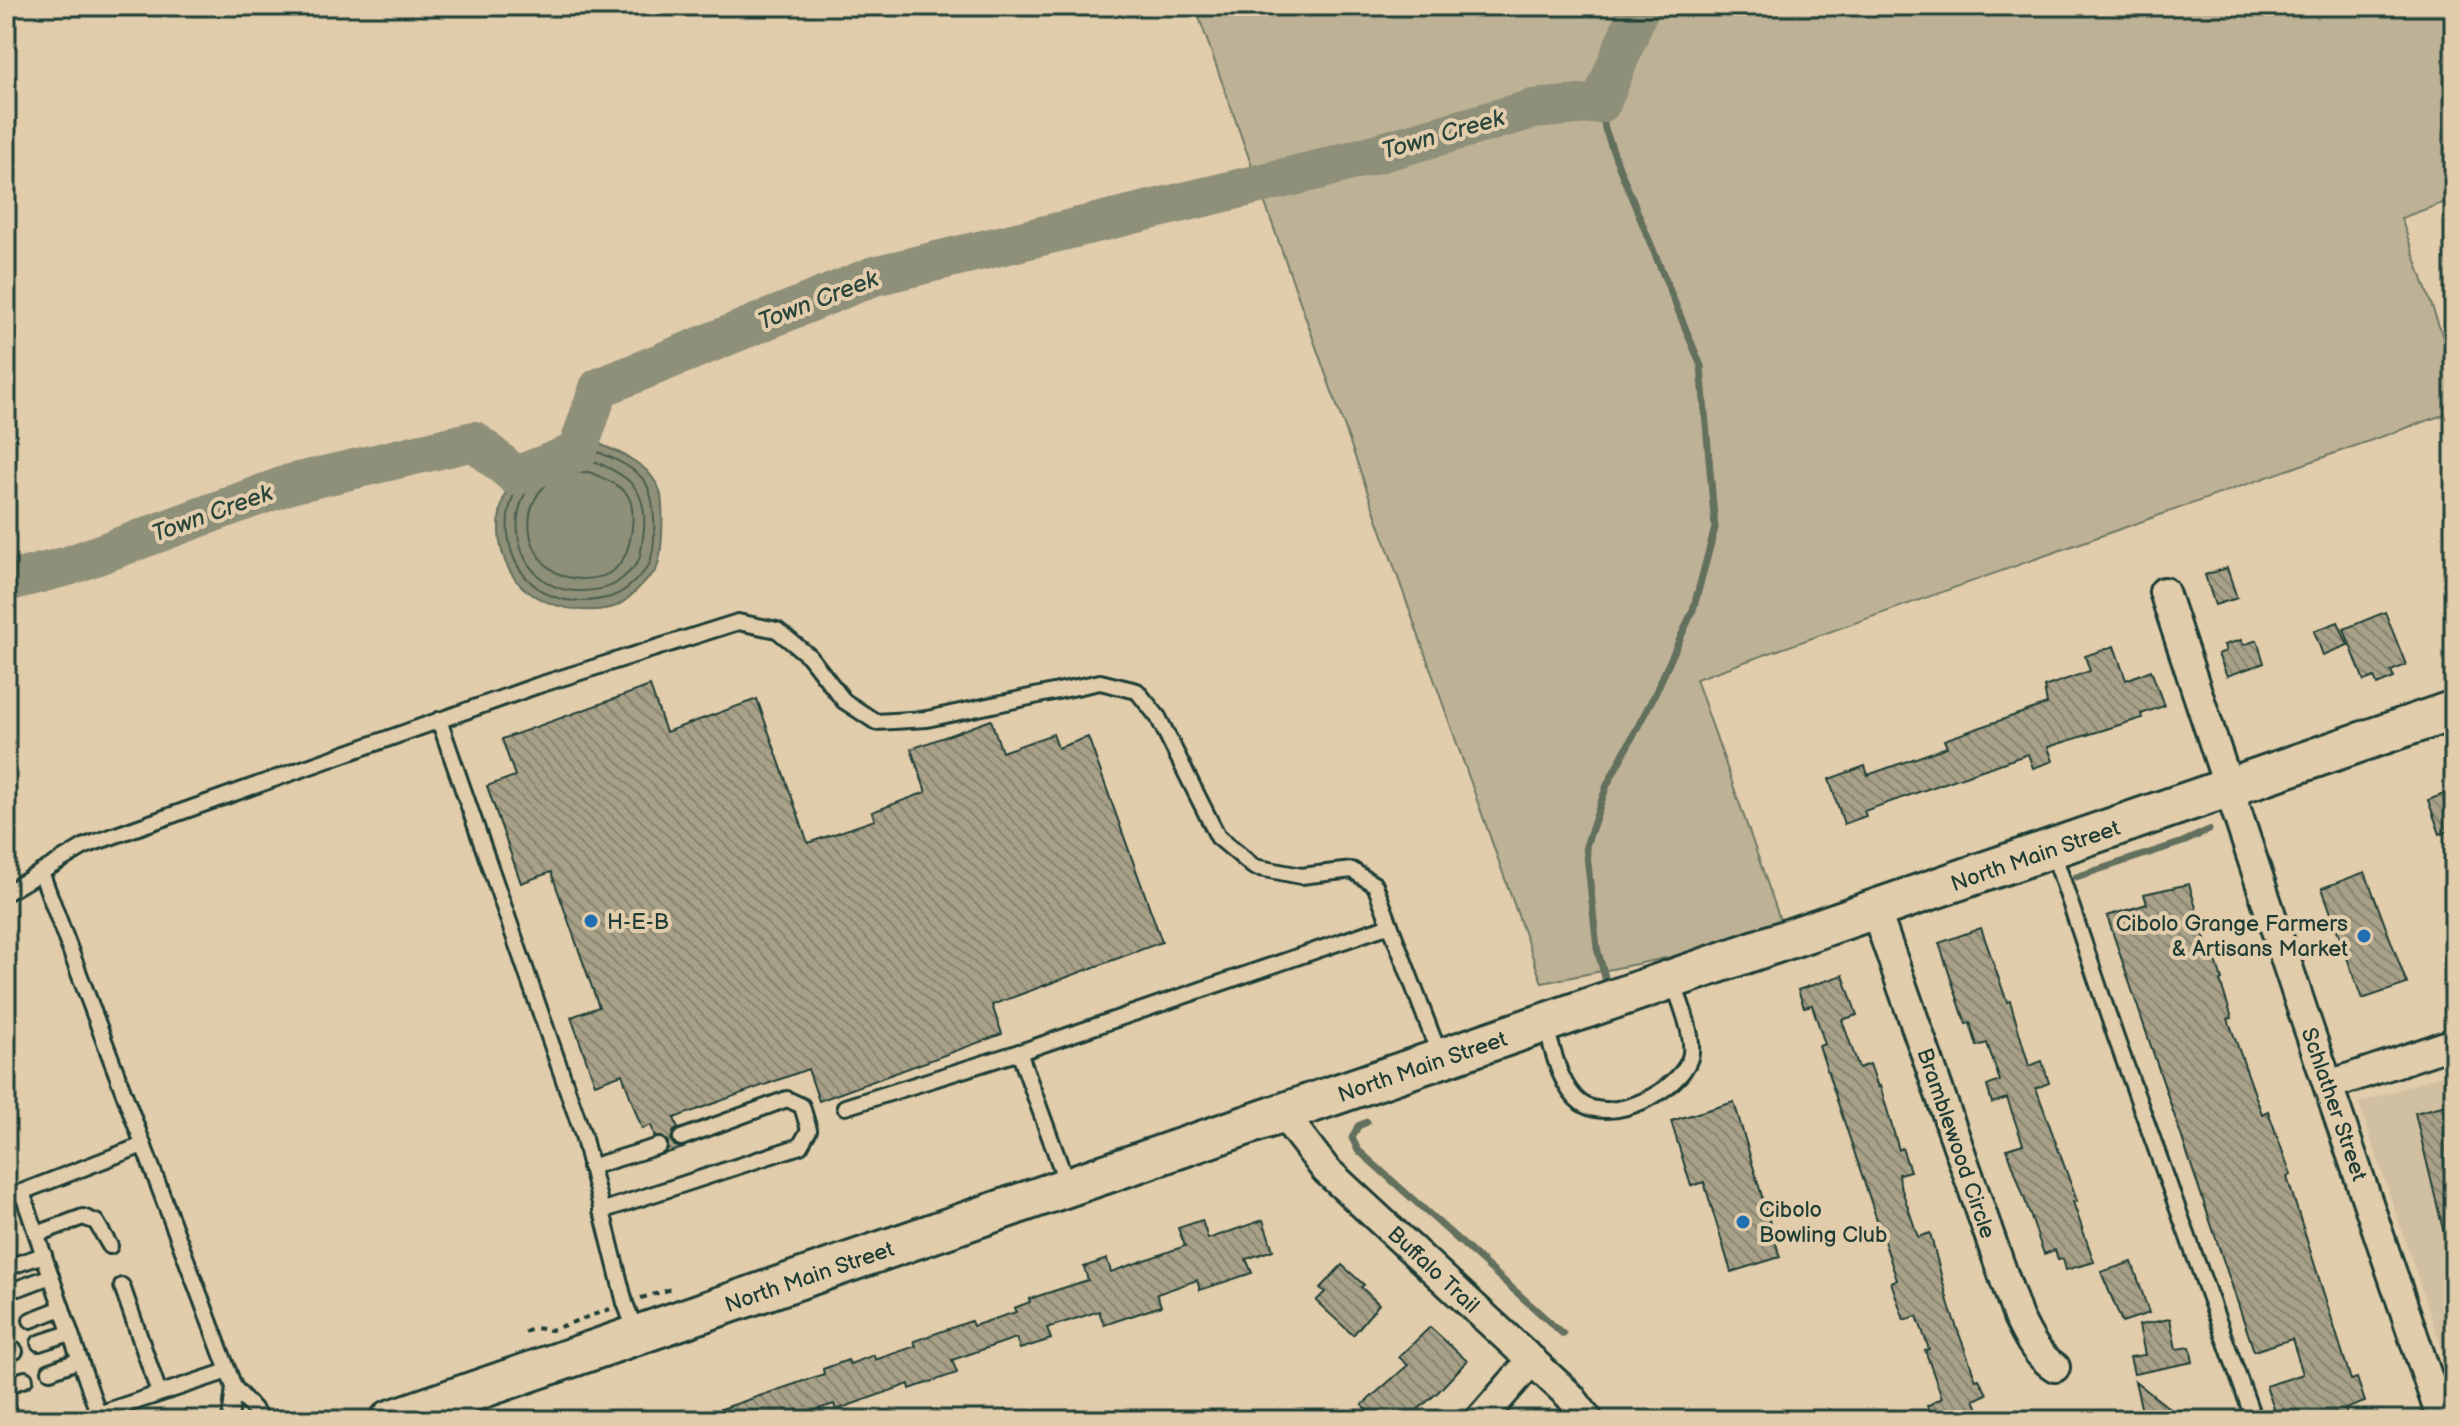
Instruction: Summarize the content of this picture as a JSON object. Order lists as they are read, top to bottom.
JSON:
{
  "streets": {
    "street": [
      "North Main Street",
      "Schlather Street",
      "Bramblewood Circle",
      "Buffalo Trail"
    ]
  },
  "crossings": [
    ["North Main Street", "Schlather Street"],
    ["North Main Street", "Bramblewood Circle"],
    ["North Main Street", "Buffalo Trail"]
  ],
  "water": ["Town Creek"],
  "places": ["H-E-B", "Cibolo Grange Farmers & Artisans Market", "Cibolo Bowling Club"]
}
